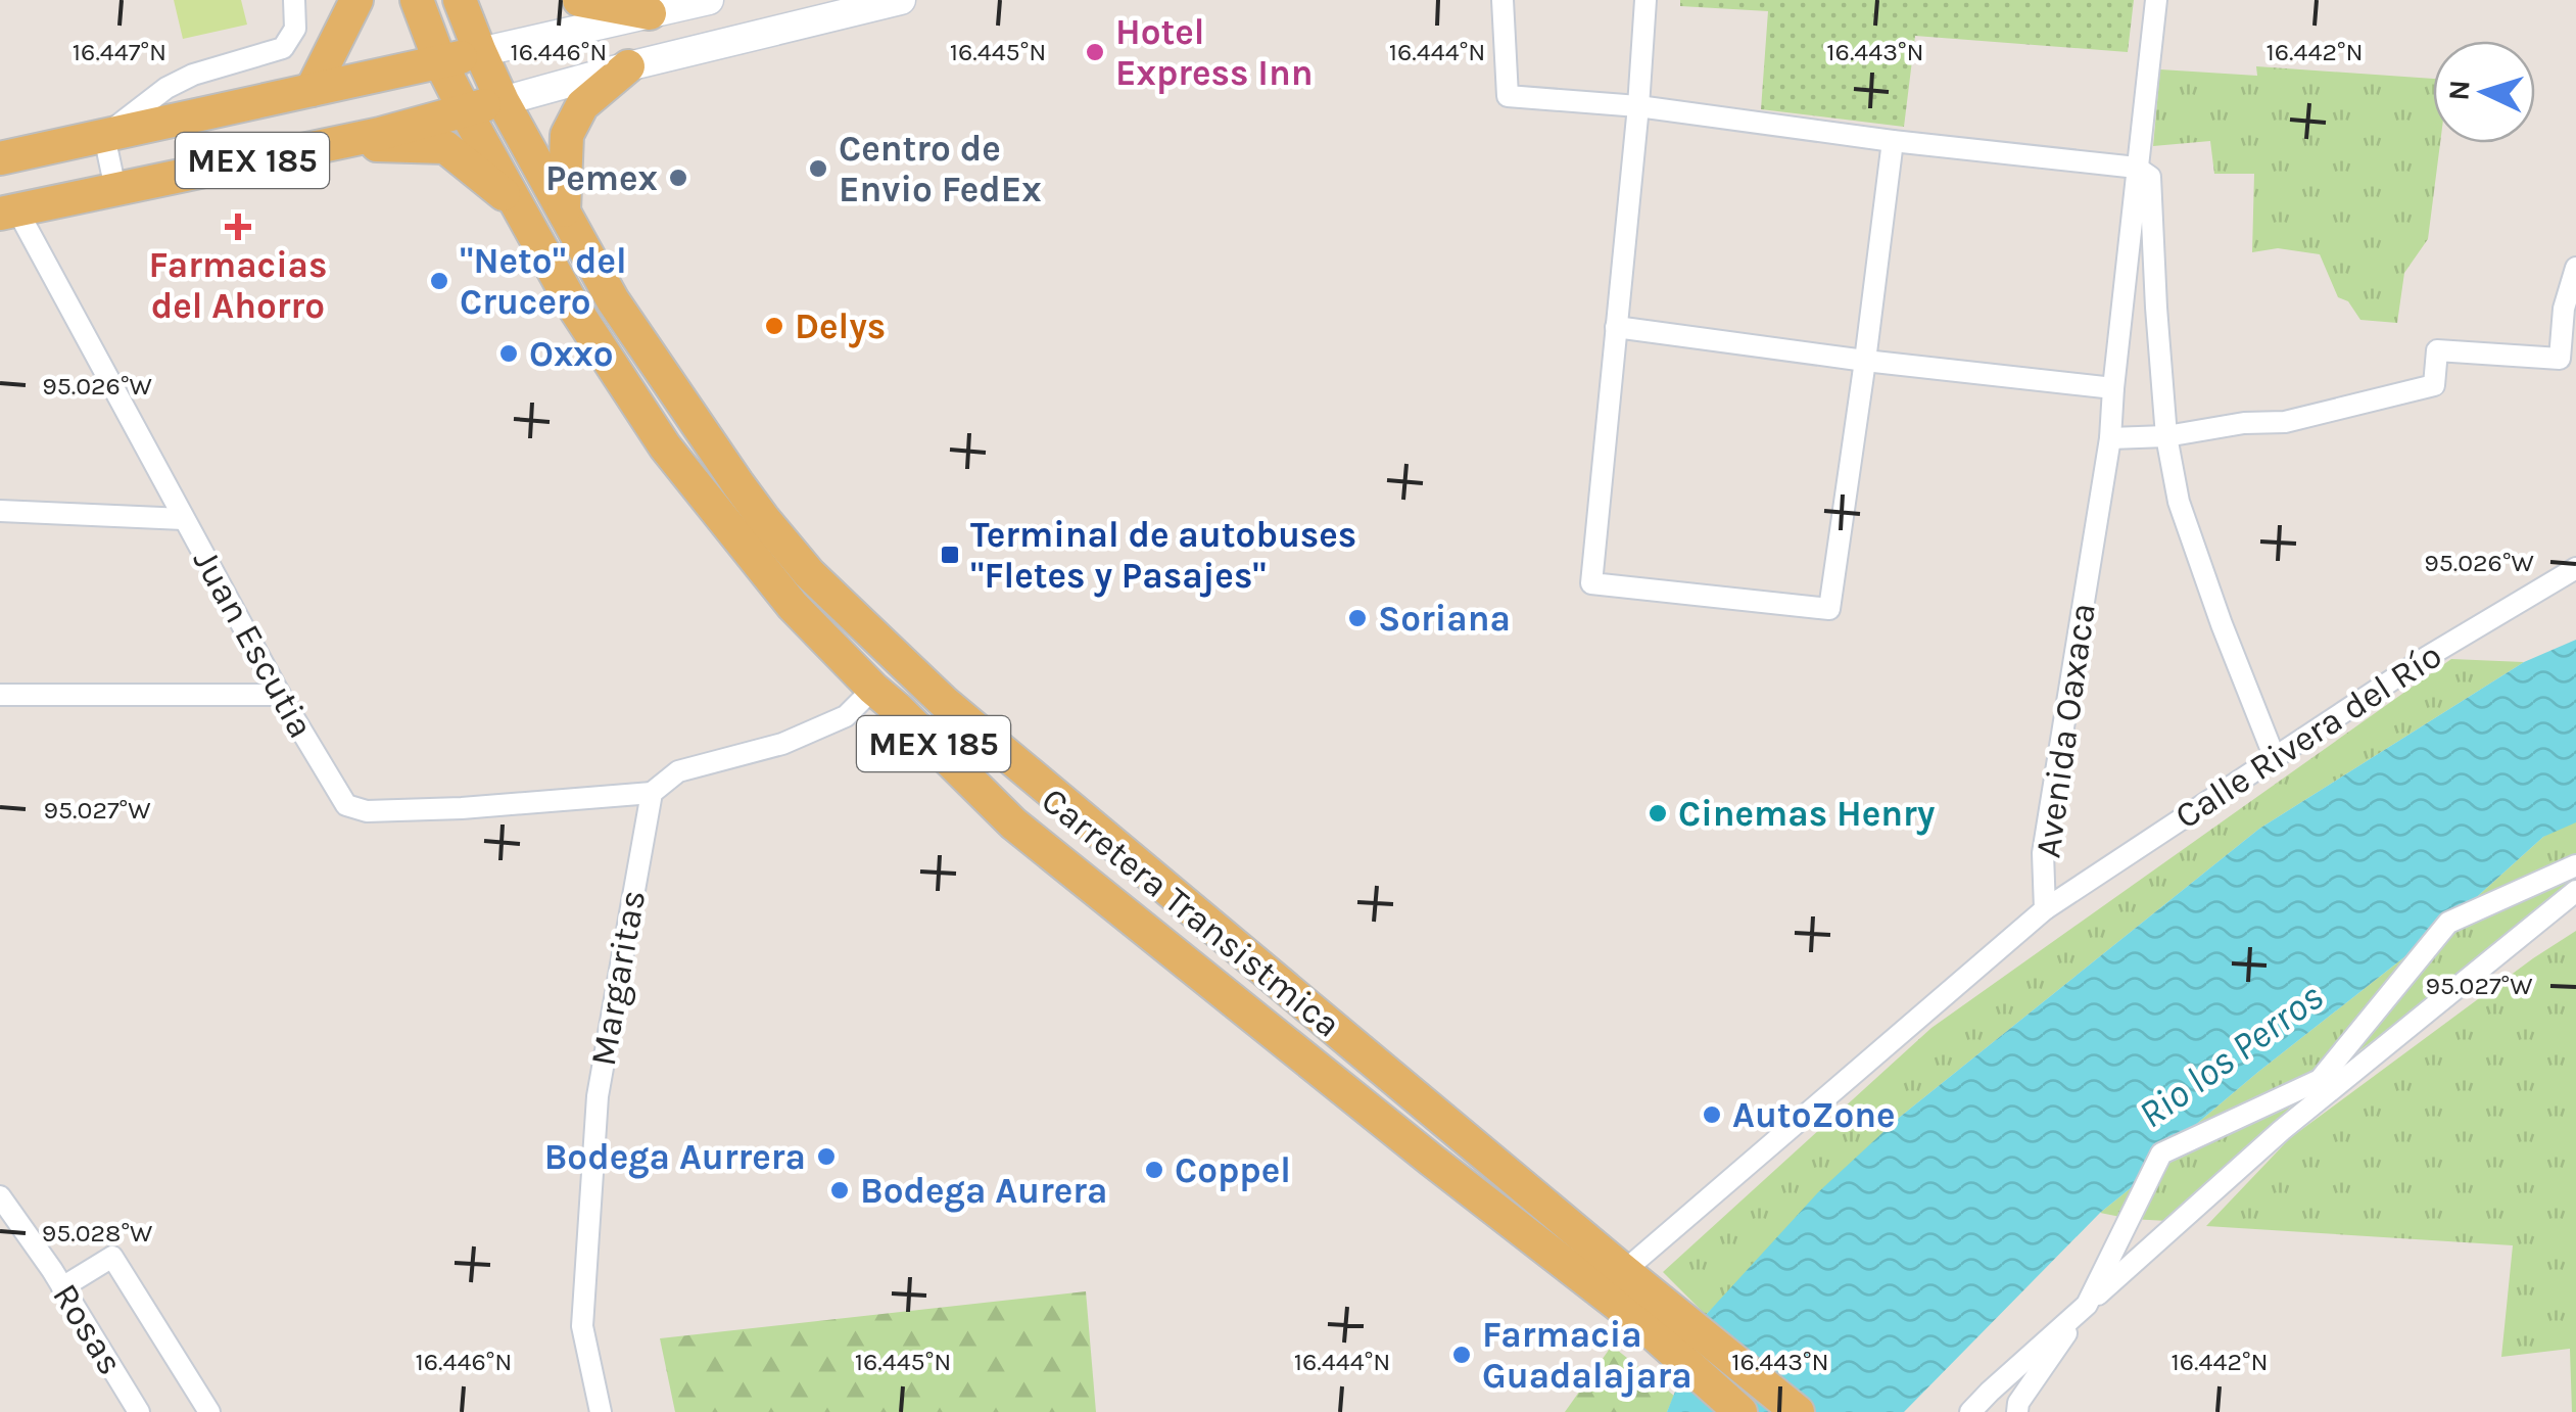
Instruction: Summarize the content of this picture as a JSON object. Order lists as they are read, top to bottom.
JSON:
{
  "streets": {
    "main road": ["MEX 185", "Carretera Transistmica"],
    "street": [
      "Juan Escutia",
      "Avenida Oaxaca",
      "Calle Rivera del Río",
      "Margaritas",
      "Rosas"
    ]
  },
  "crossings": [
    ["MEX 185", "Juan Escutia"],
    ["MEX 185", "Carretera Transistmica"],
    ["Juan Escutia", "Margaritas"],
    ["Avenida Oaxaca", "Calle Rivera del Río"],
    ["Avenida Oaxaca", "Carretera Transistmica"]
  ],
  "water": ["Rio los Perros"],
  "places": {
    "other": [
      "Hotel Express Inn",
      "Centro de Envio FedEx",
      "Pemex",
      "\"Neto\" del Crucero",
      "Delys",
      "Oxxo",
      "Soriana",
      "Cinemas Henry",
      "AutoZone",
      "Bodega Aurrera",
      "Coppel",
      "Bodega Aurera",
      "Farmacia Guadalajara"
    ],
    "health": ["Farmacias del Ahorro"],
    "transit": ["Terminal de autobuses \"Fletes y Pasajes\""]
  },
  "north": "left",
  "coordinates": [
    "16.447°N",
    "16.446°N",
    "16.445°N",
    "16.444°N",
    "16.443°N",
    "16.442°N",
    "95.026°W",
    "95.027°W",
    "95.028°W"
  ]
}
